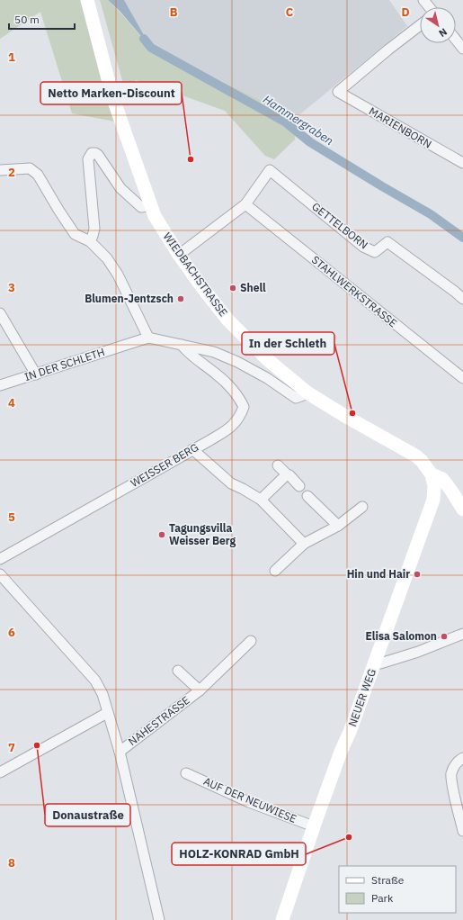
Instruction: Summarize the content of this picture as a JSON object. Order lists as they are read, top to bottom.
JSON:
{
  "streets": {
    "main road": ["WIEDBACHSTRASSE", "NEUER WEG"],
    "street": [
      "MARIENBORN",
      "GETTELBORN",
      "STAHLWERKSTRASSE",
      "IN DER SCHLETH",
      "WEISSER BERG",
      "NAHESTRASSE",
      "AUF DER NEUWIESE"
    ]
  },
  "crossings": [
    ["GETTELBORN", "STAHLWERKSTRASSE"],
    ["WIEDBACHSTRASSE", "NEUER WEG"],
    ["NEUER WEG", "AUF DER NEUWIESE"]
  ],
  "water": ["Hammergraben"],
  "places": [
    "Netto Marken-Discount",
    "Shell",
    "Blumen-Jentzsch",
    "In der Schleth",
    "Tagungsvilla Weisser Berg",
    "Hin und Hair",
    "Elisa Salomon",
    "Donaustraße",
    "HOLZ-KONRAD GmbH"
  ],
  "legend": ["Straße", "Park"],
  "scale_bar": "50 m",
  "north": "bottom right",
  "grid": {
    "columns": ["B", "C", "D"],
    "rows": [
      "1",
      "2",
      "3",
      "4",
      "5",
      "6",
      "7",
      "8"
    ]
  }
}
